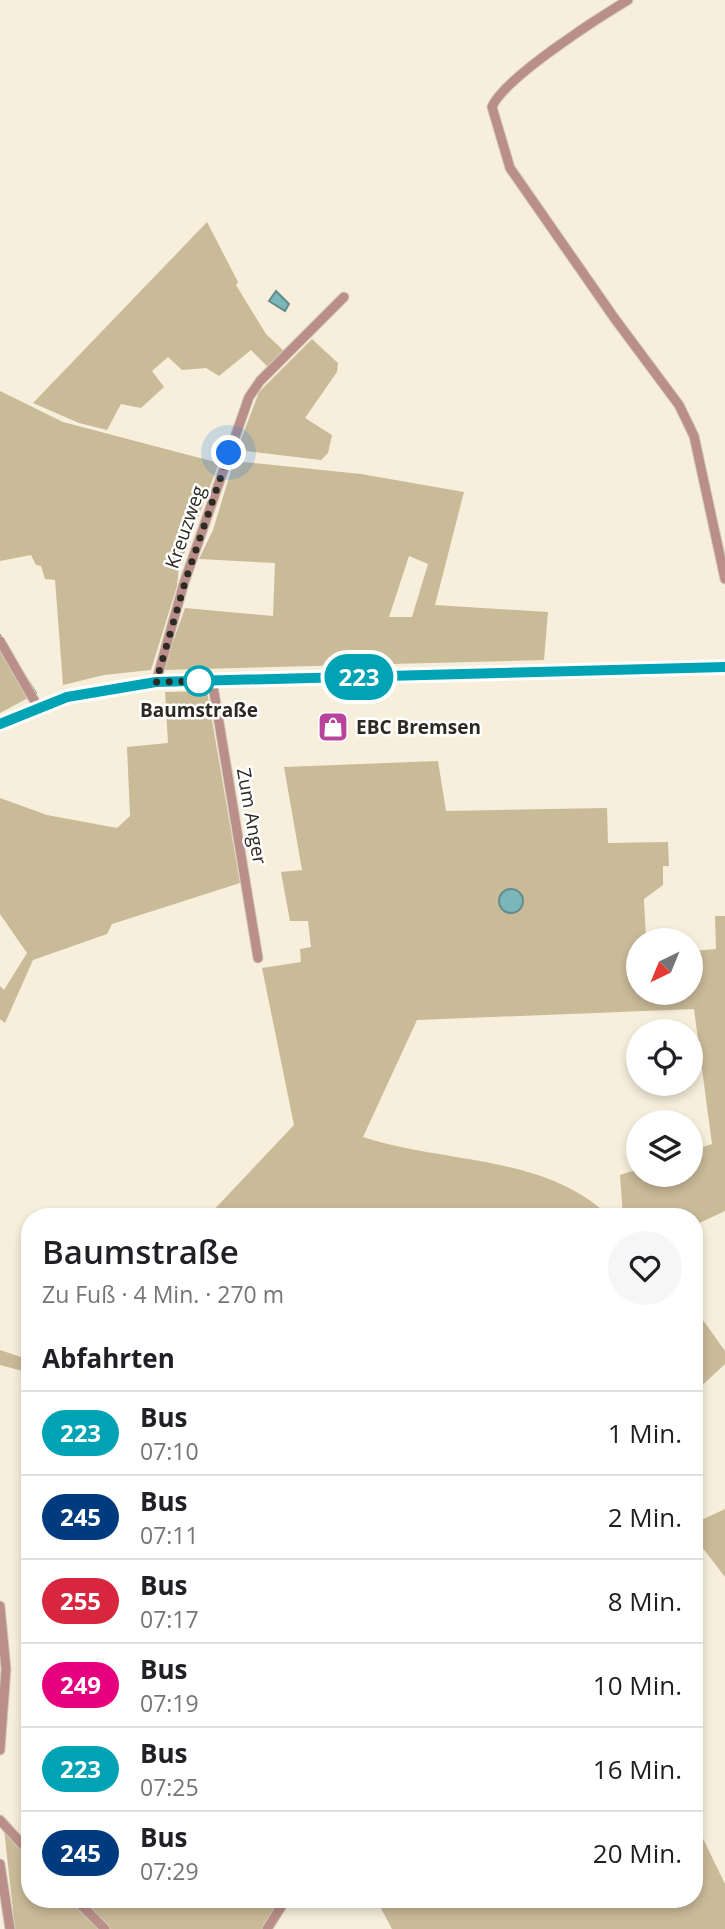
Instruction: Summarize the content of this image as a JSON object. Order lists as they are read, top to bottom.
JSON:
{
  "streets": {
    "street": ["Kreuzweg", "Zum Anger"]
  },
  "places": {
    "other": ["Baumstraße"],
    "shop": ["EBC Bremsen"]
  },
  "lines": ["bus line 223"],
  "north": "bottom left",
  "page": {
    "on_map": "223",
    "heading": [
      ["Baumstraße", "Zu Fuß · 4 Min. · 270 m"],
      "Abfahrten"
    ],
    "list": [
      {
        "mark": "223",
        "name": "Bus",
        "note": "07:10",
        "value": "1 Min."
      },
      {
        "mark": "245",
        "name": "Bus",
        "note": "07:11",
        "value": "2 Min."
      },
      {
        "mark": "255",
        "name": "Bus",
        "note": "07:17",
        "value": "8 Min."
      },
      {
        "mark": "249",
        "name": "Bus",
        "note": "07:19",
        "value": "10 Min."
      },
      {
        "mark": "223",
        "name": "Bus",
        "note": "07:25",
        "value": "16 Min."
      },
      {
        "mark": "245",
        "name": "Bus",
        "note": "07:29",
        "value": "20 Min."
      }
    ]
  }
}
